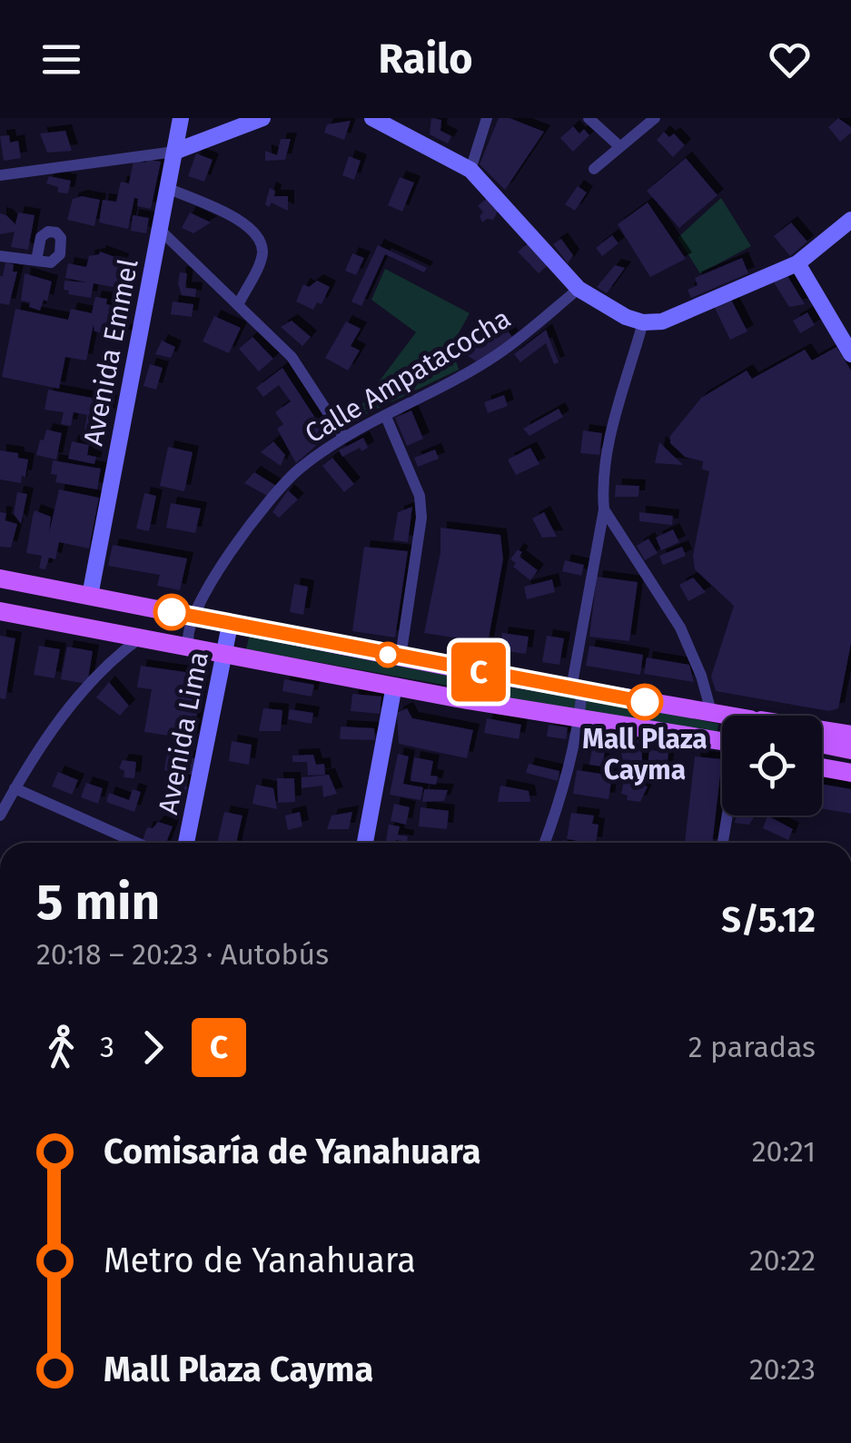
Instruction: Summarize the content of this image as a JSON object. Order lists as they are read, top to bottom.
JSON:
{
  "streets": {
    "street": ["Avenida Emmel", "Calle Ampatacocha", "Avenida Lima"]
  },
  "places": ["Mall Plaza Cayma"],
  "lines": ["bus line C"],
  "page": {
    "header": "Railo",
    "on_map": "C",
    "heading": ["5 min", "20:18 – 20:23 · Autobús", "S/5.12"],
    "legs": ["3", "C", "2 paradas"],
    "list": [
      {
        "name": "Comisaría de Yanahuara",
        "value": "20:21"
      },
      {
        "name": "Metro de Yanahuara",
        "value": "20:22"
      },
      {
        "name": "Mall Plaza Cayma",
        "value": "20:23"
      }
    ]
  }
}
